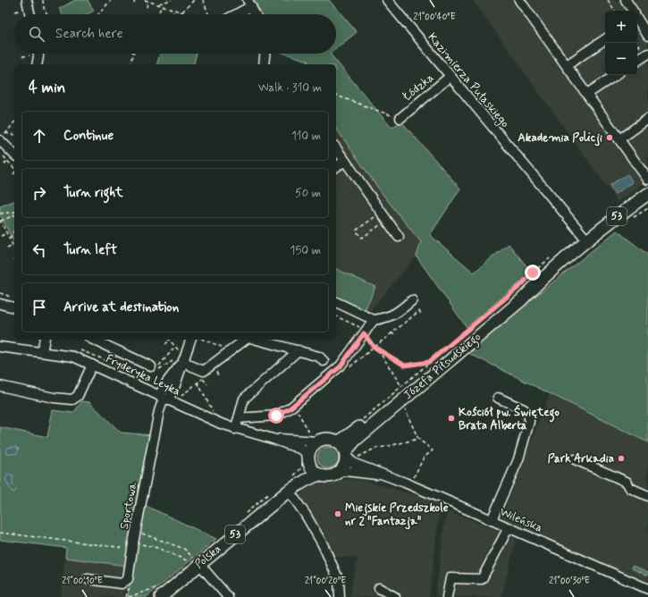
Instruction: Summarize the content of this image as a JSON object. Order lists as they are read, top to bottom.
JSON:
{
  "streets": {
    "main road": ["53", "Józefa Piłsudskiego", "Polska"],
    "street": [
      "Kazimierza Pułaskiego",
      "Łódzka",
      "Fryderyka Leyka",
      "Sportowa",
      "Wileńska"
    ]
  },
  "crossings": [
    ["Kazimierza Pułaskiego", "Łódzka"],
    ["Kazimierza Pułaskiego", "Józefa Piłsudskiego"],
    ["53", "Józefa Piłsudskiego"],
    ["53", "Fryderyka Leyka"],
    ["53", "Wileńska"],
    ["53", "Polska"],
    ["Józefa Piłsudskiego", "Fryderyka Leyka"],
    ["Józefa Piłsudskiego", "Wileńska"],
    ["Józefa Piłsudskiego", "Polska"],
    ["Fryderyka Leyka", "Sportowa"],
    ["Fryderyka Leyka", "Wileńska"],
    ["Fryderyka Leyka", "Polska"],
    ["Wileńska", "Polska"]
  ],
  "places": [
    "Akademia Policji",
    "Kościół pw. Świętego Brata Alberta",
    "Park Arkadia",
    "Miejskie Przedszkole nr 2 \"Fantazja\""
  ],
  "page": {
    "map_buttons": ["+", "−"],
    "search": "Search here",
    "heading": ["4 min", "Walk · 310 m"],
    "list": [
      ["Continue", "110 m"],
      ["Turn right", "50 m"],
      ["Turn left", "150 m"],
      "Arrive at destination"
    ]
  },
  "coordinates": [
    "21°00'40\"E",
    "21°00'10\"E",
    "21°00'20\"E",
    "21°00'30\"E"
  ]
}
